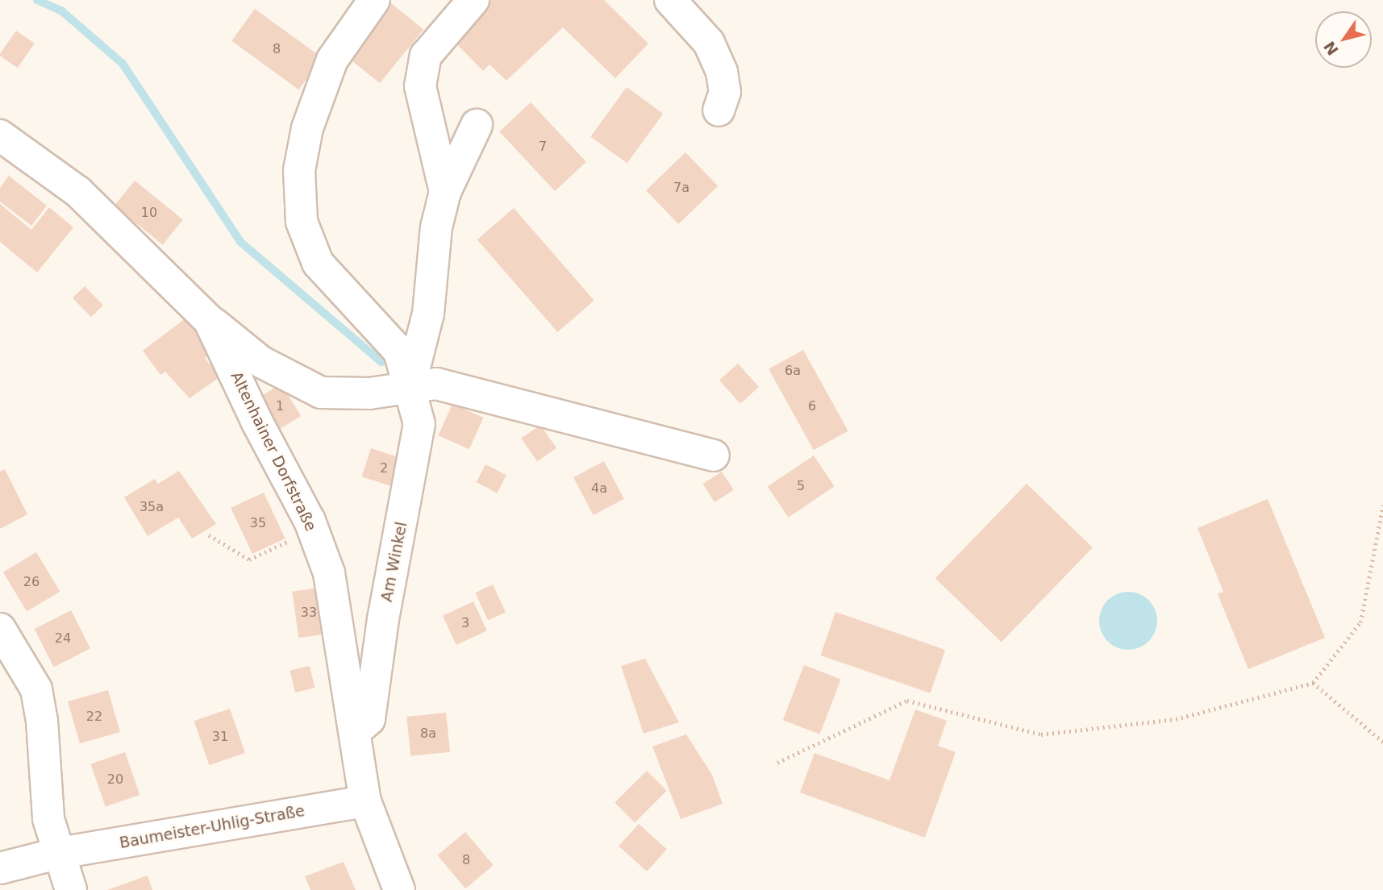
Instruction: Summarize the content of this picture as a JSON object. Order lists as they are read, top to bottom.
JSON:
{
  "streets": {
    "street": ["Altenhainer Dorfstraße", "Am Winkel", "Baumeister-Uhlig-Straße"]
  },
  "crossings": [
    ["Altenhainer Dorfstraße", "Am Winkel"],
    ["Altenhainer Dorfstraße", "Baumeister-Uhlig-Straße"]
  ],
  "house_numbers": [
    "8",
    "7",
    "7a",
    "10",
    "6a",
    "1",
    "6",
    "2",
    "5",
    "4a",
    "35a",
    "35",
    "26",
    "33",
    "3",
    "24",
    "22",
    "8a",
    "31",
    "20",
    "8"
  ],
  "north": "bottom left"
}
